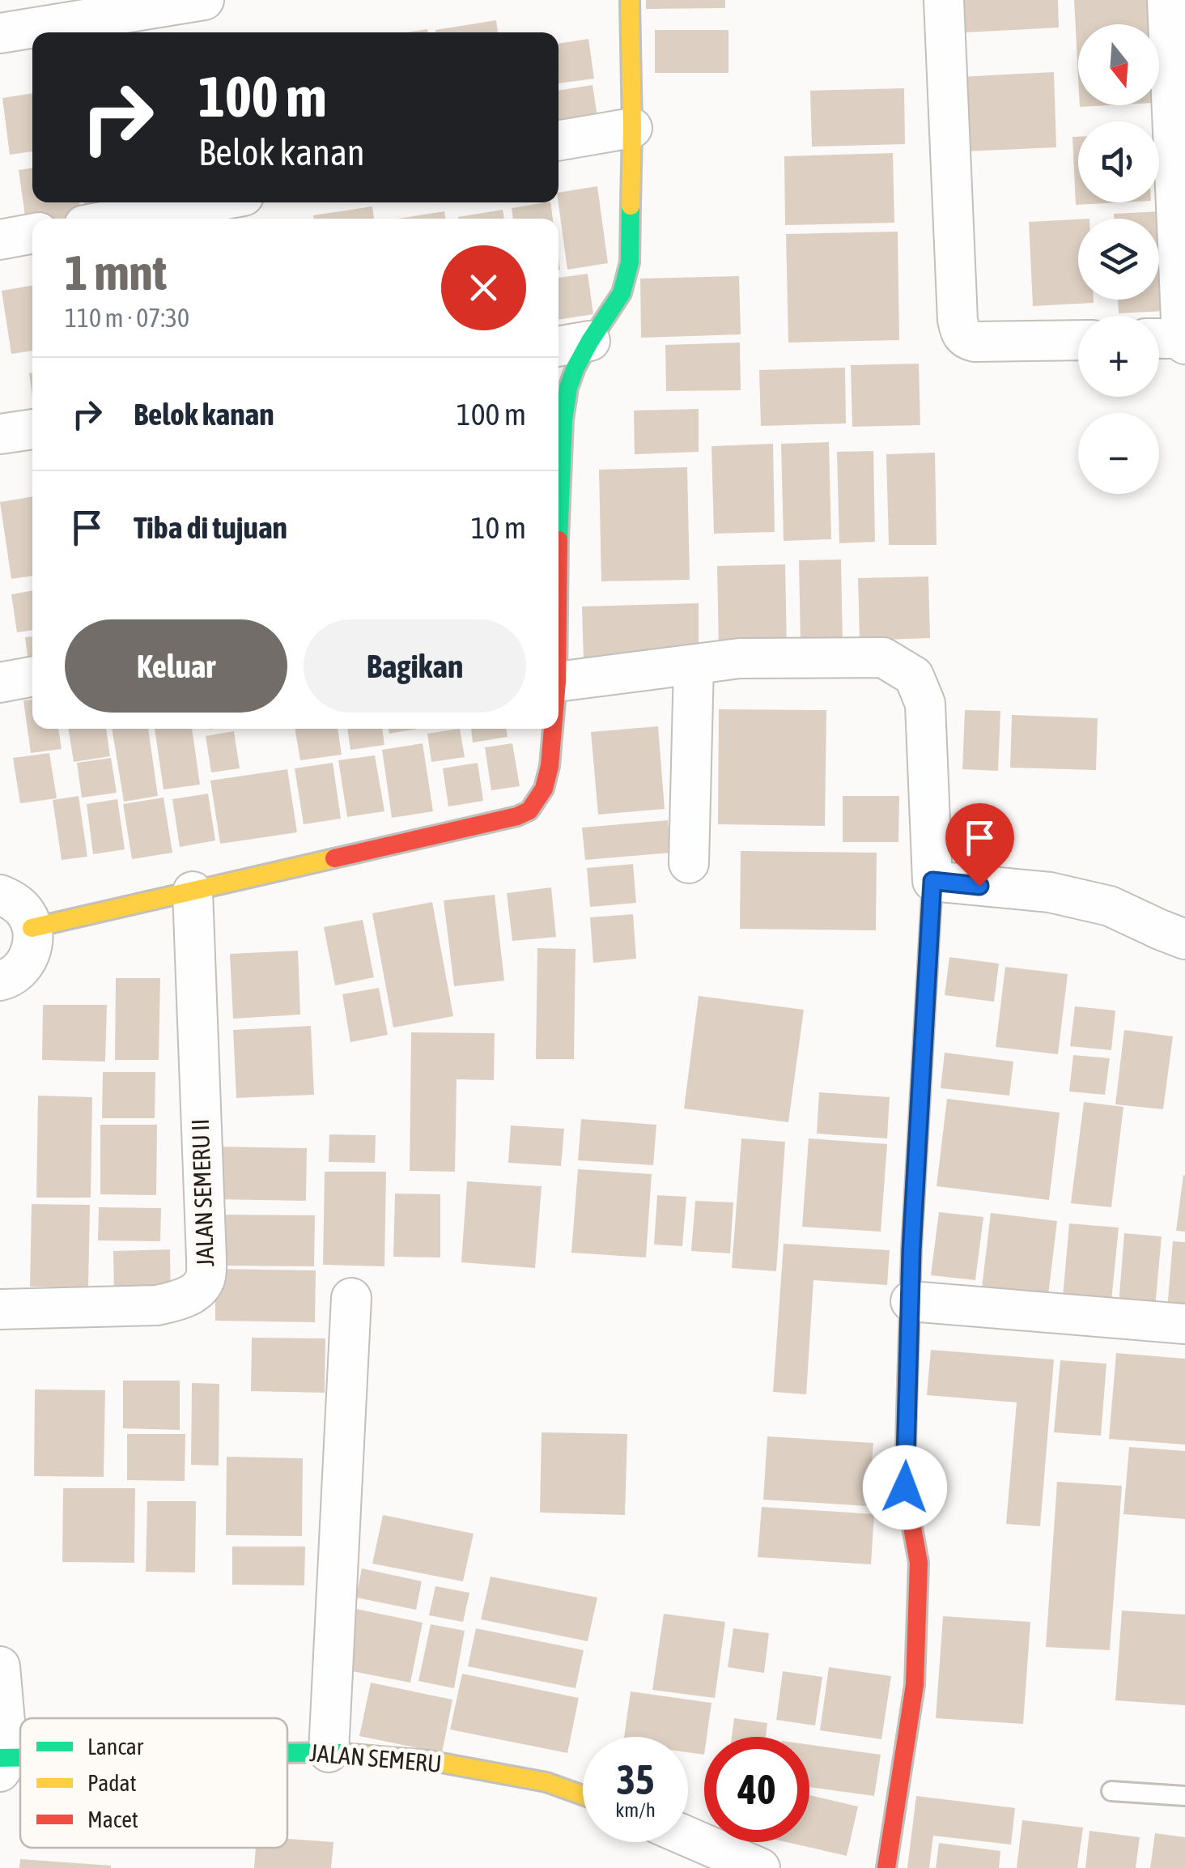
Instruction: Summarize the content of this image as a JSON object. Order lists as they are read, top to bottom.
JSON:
{
  "streets": {
    "street": ["JALAN SEMERU II", "JALAN SEMERU"]
  },
  "legend": ["Lancar", "Padat", "Macet"],
  "north": "bottom",
  "page": {
    "map_buttons": ["+", "−"],
    "turn": ["100 m", "Belok kanan"],
    "heading": ["1 mnt", "110 m · 07:30"],
    "list": [
      {
        "name": "Belok kanan",
        "value": "100 m"
      },
      {
        "name": "Tiba di tujuan",
        "value": "10 m"
      }
    ],
    "buttons": ["Keluar", "Bagikan"],
    "speed": "35 km/h",
    "limit": "40"
  }
}
